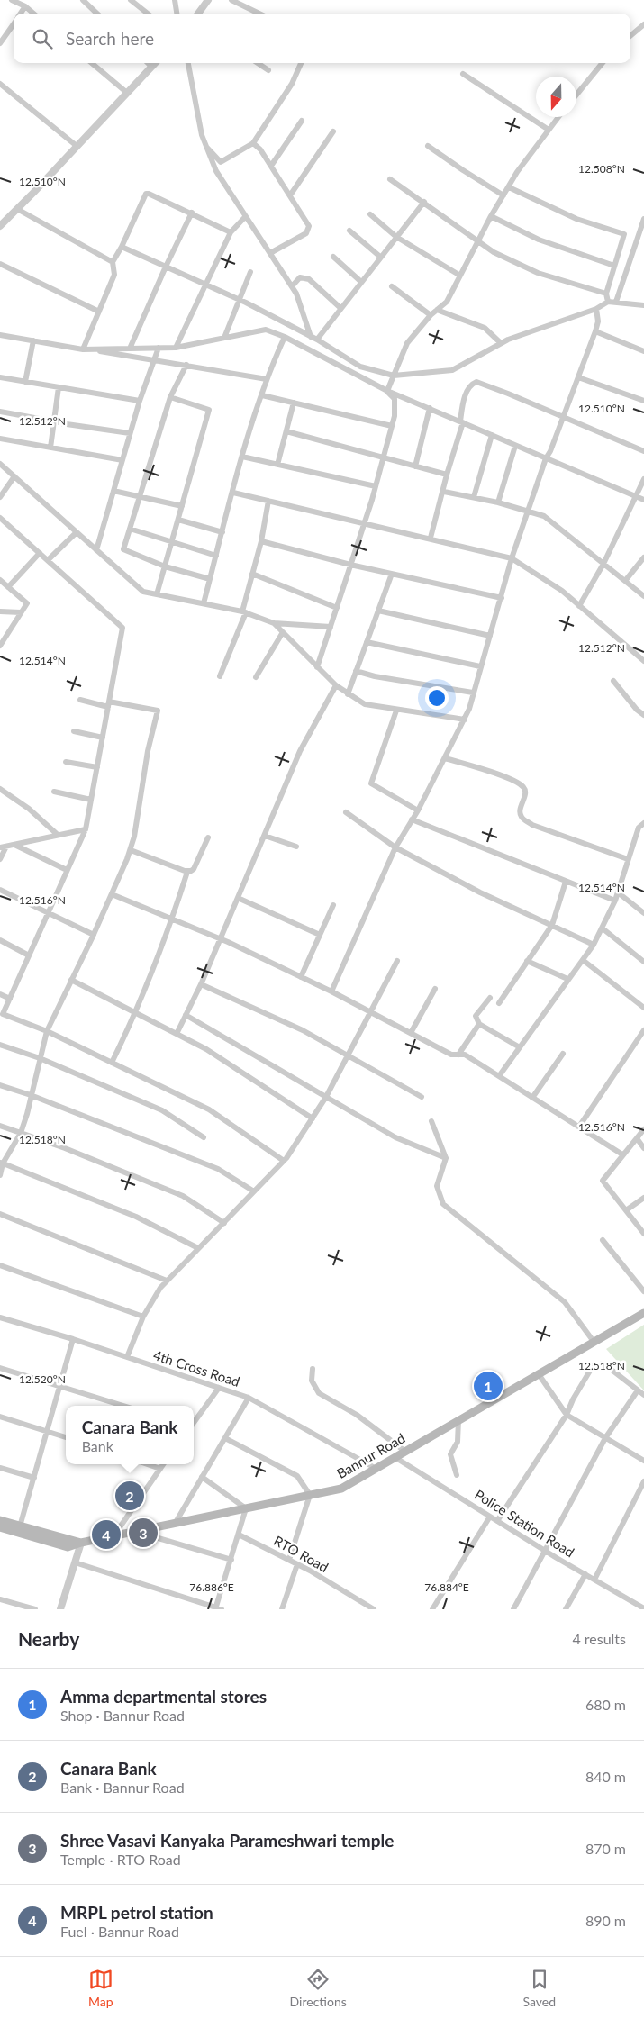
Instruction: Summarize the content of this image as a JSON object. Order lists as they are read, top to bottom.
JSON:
{
  "streets": {
    "main road": ["Bannur Road"],
    "street": ["4th Cross Road", "Police Station Road", "RTO Road"]
  },
  "crossings": [
    ["4th Cross Road", "Bannur Road"],
    ["Bannur Road", "Police Station Road"]
  ],
  "north": "bottom",
  "page": {
    "search": "Search here",
    "pins": [
      "1",
      "2",
      "3",
      "4"
    ],
    "popup": ["Canara Bank", "Bank"],
    "heading": ["Nearby", "4 results"],
    "list": [
      {
        "mark": "1",
        "name": "Amma departmental stores",
        "note": "Shop · Bannur Road",
        "value": "680 m"
      },
      {
        "mark": "2",
        "name": "Canara Bank",
        "note": "Bank · Bannur Road",
        "value": "840 m"
      },
      {
        "mark": "3",
        "name": "Shree Vasavi Kanyaka Parameshwari temple",
        "note": "Temple · RTO Road",
        "value": "870 m"
      },
      {
        "mark": "4",
        "name": "MRPL petrol station",
        "note": "Fuel · Bannur Road",
        "value": "890 m"
      }
    ],
    "nav": ["Map", "Directions", "Saved"]
  },
  "coordinates": [
    "12.508°N",
    "12.510°N",
    "12.512°N",
    "12.514°N",
    "12.516°N",
    "12.518°N",
    "12.520°N",
    "76.886°E",
    "76.884°E"
  ]
}
